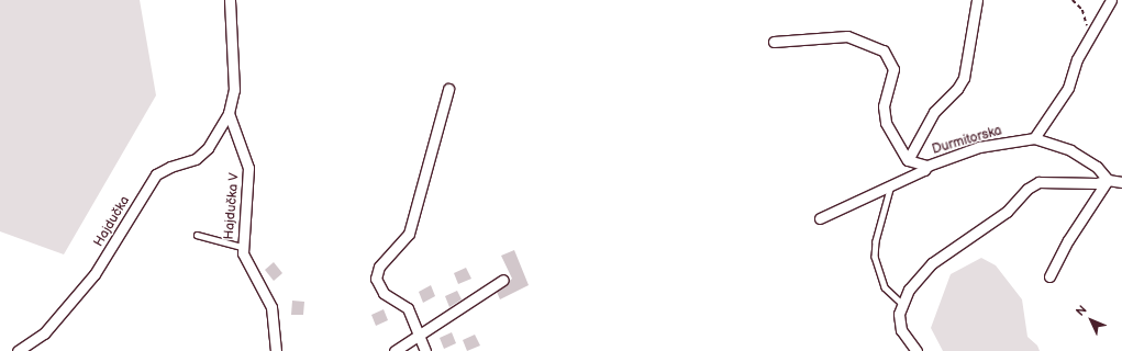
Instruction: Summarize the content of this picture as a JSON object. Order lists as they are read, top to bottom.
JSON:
{
  "streets": {
    "street": ["Durmitorska", "Hajdučka V", "Hajdučka"]
  },
  "crossings": [
    ["Hajdučka V", "Hajdučka"]
  ],
  "north": "top left"
}
